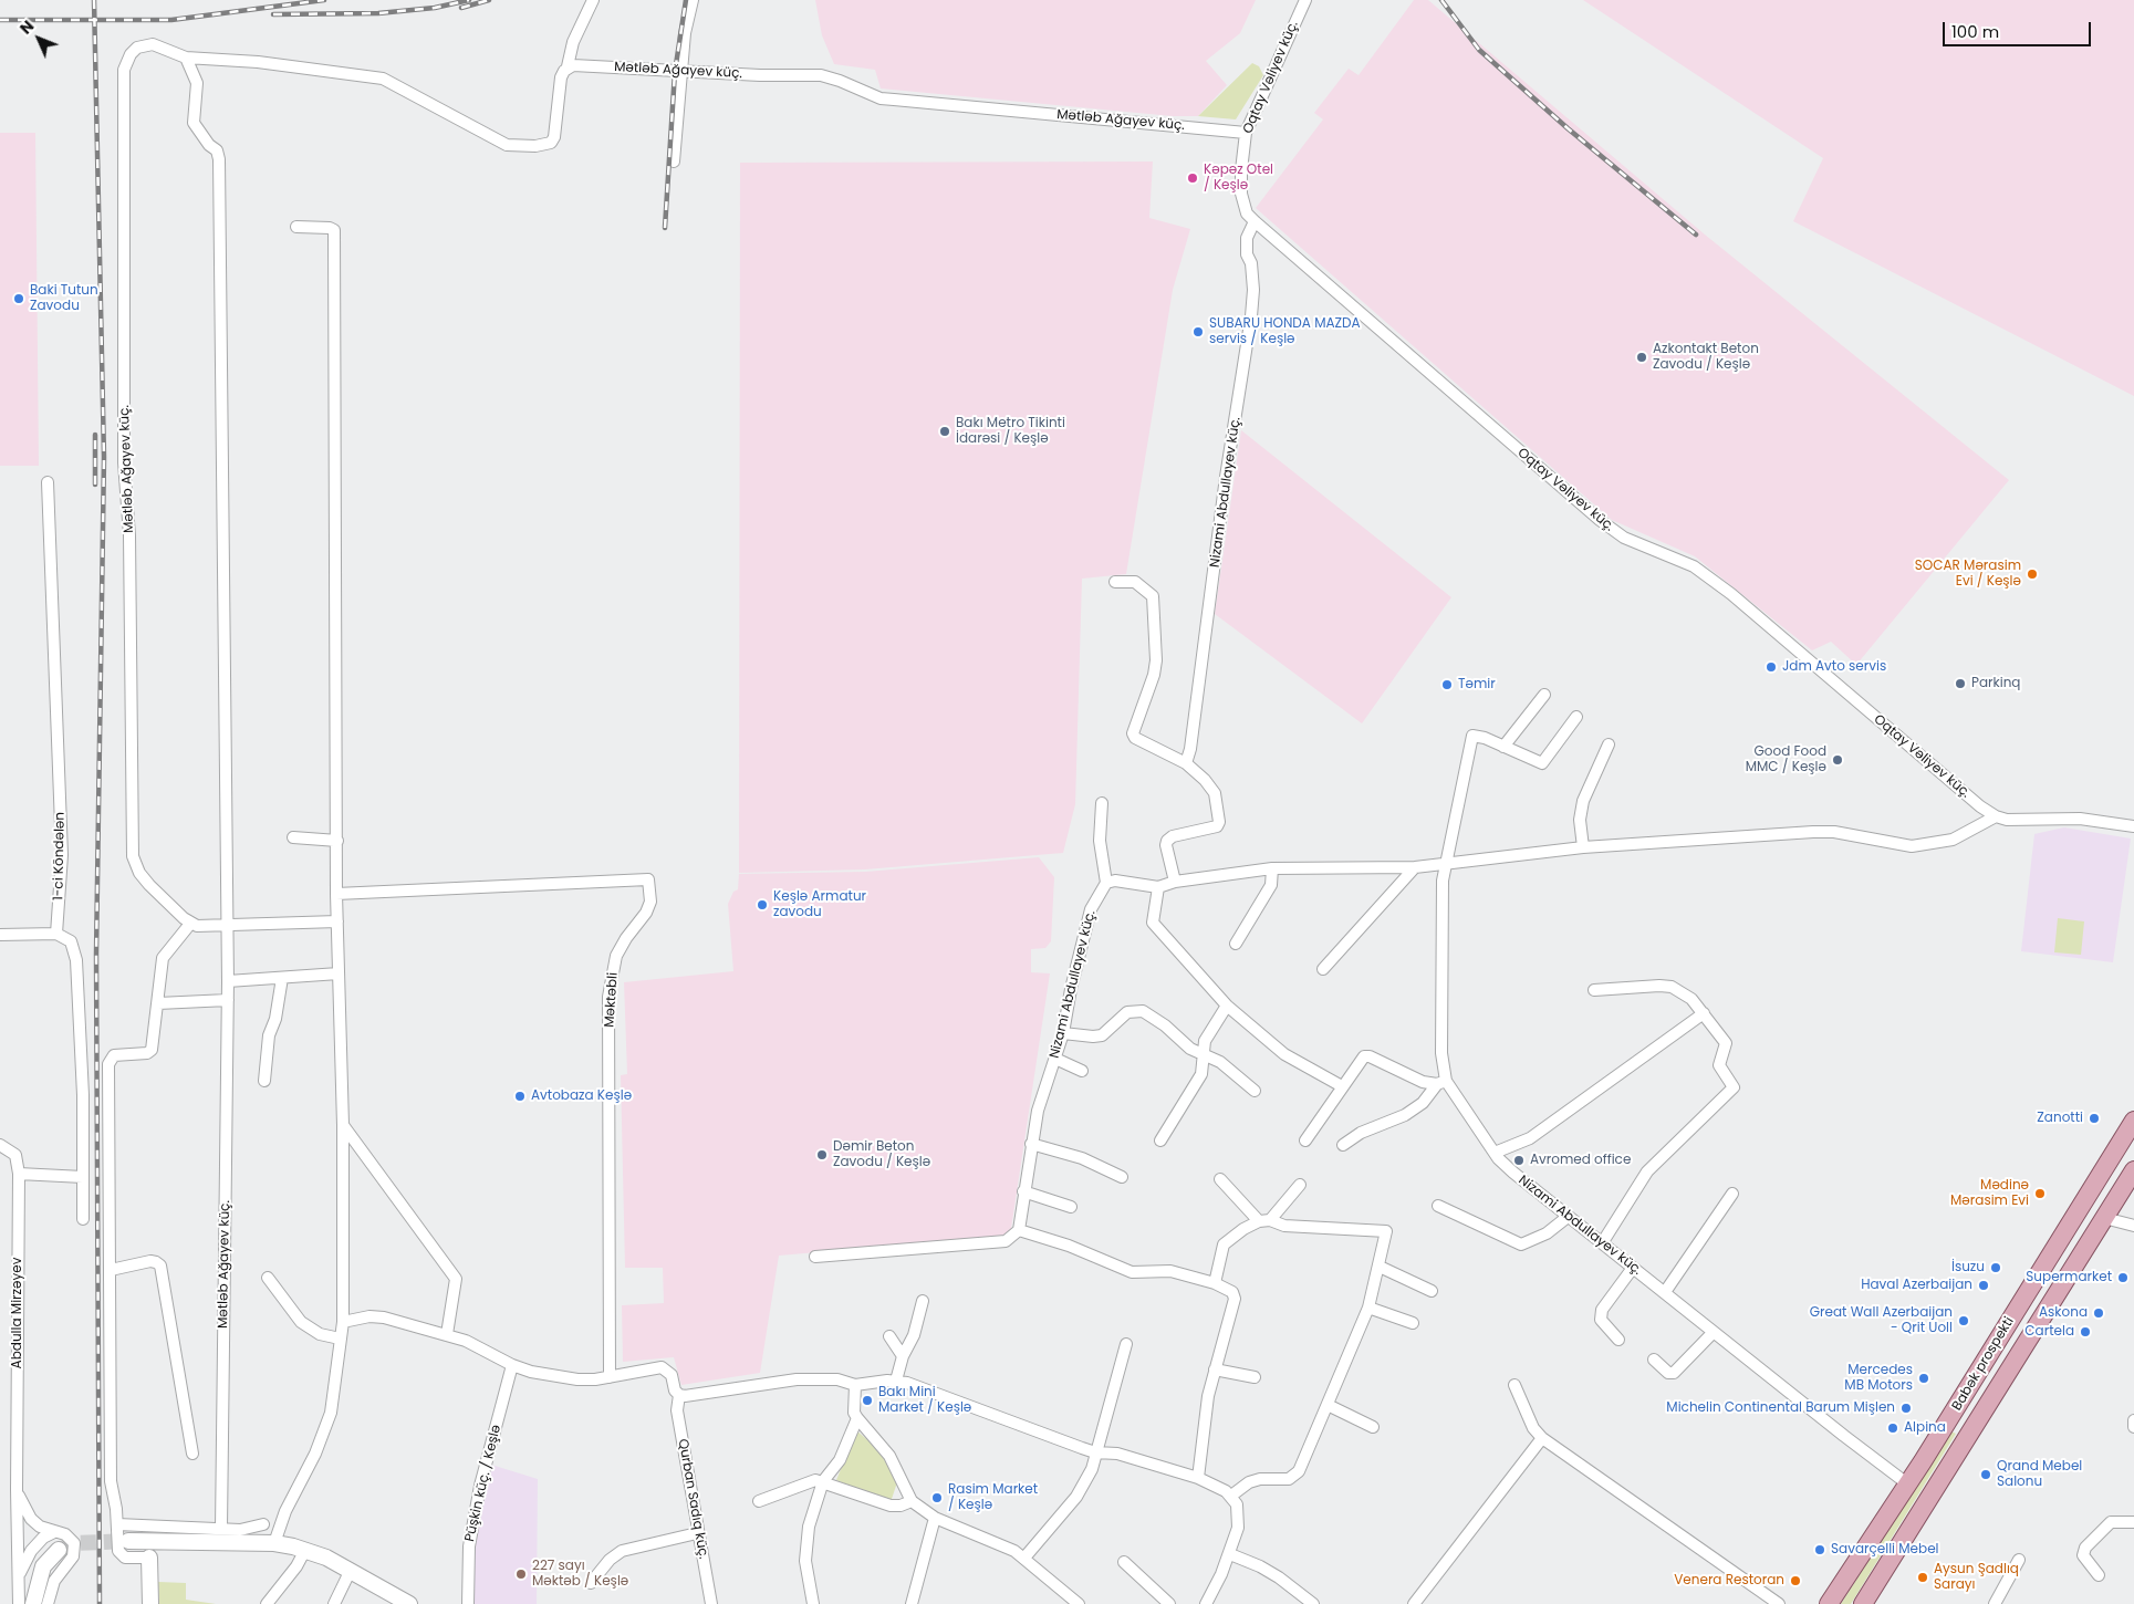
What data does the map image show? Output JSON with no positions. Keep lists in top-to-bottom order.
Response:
{
  "streets": {
    "main road": ["Babək prospekti"],
    "street": [
      "Mətləb Ağayev küç.",
      "Oqtay Vəliyev küç.",
      "Nizami Abdullayev küç.",
      "1-ci Köndələn",
      "Məktəbli",
      "Abdulla Mirzəyev",
      "Püşkin küç. / Keşlə",
      "Qurban Sadıq küç."
    ]
  },
  "crossings": [
    ["Mətləb Ağayev küç.", "Oqtay Vəliyev küç."],
    ["Oqtay Vəliyev küç.", "Nizami Abdullayev küç."],
    ["Nizami Abdullayev küç.", "Babək prospekti"]
  ],
  "places": [
    "Kəpəz Otel / Keşlə",
    "Baki Tutun Zavodu",
    "SUBARU HONDA MAZDA servis / Keşlə",
    "Azkontakt Beton Zavodu / Keşlə",
    "Bakı Metro Tikinti İdarəsi / Keşlə",
    "SOCAR Mərasim Evi / Keşlə",
    "Jdm Avto servis",
    "Parkinq",
    "Təmir",
    "Good Food MMC / Keşlə",
    "Keşlə Armatur zavodu",
    "Avtobaza Keşlə",
    "Zanotti",
    "Dəmir Beton Zavodu / Keşlə",
    "Avromed office",
    "Mədinə Mərasim Evi",
    "İsuzu",
    "Supermarket",
    "Haval Azerbaijan",
    "Askona",
    "Great Wall Azerbaijan - Qrit Uoll",
    "Cartela",
    "Mercedes MB Motors",
    "Bakı Mini Market / Keşlə",
    "Michelin Continental Barum Mişlen",
    "Alpina",
    "Qrand Mebel Salonu",
    "Rasim Market / Keşlə",
    "Savarçelli Mebel",
    "227 sayı Məktəb / Keşlə",
    "Aysun Şadlıq Sarayı",
    "Venera Restoran"
  ],
  "scale_bar": "100 m",
  "north": "top left"
}
